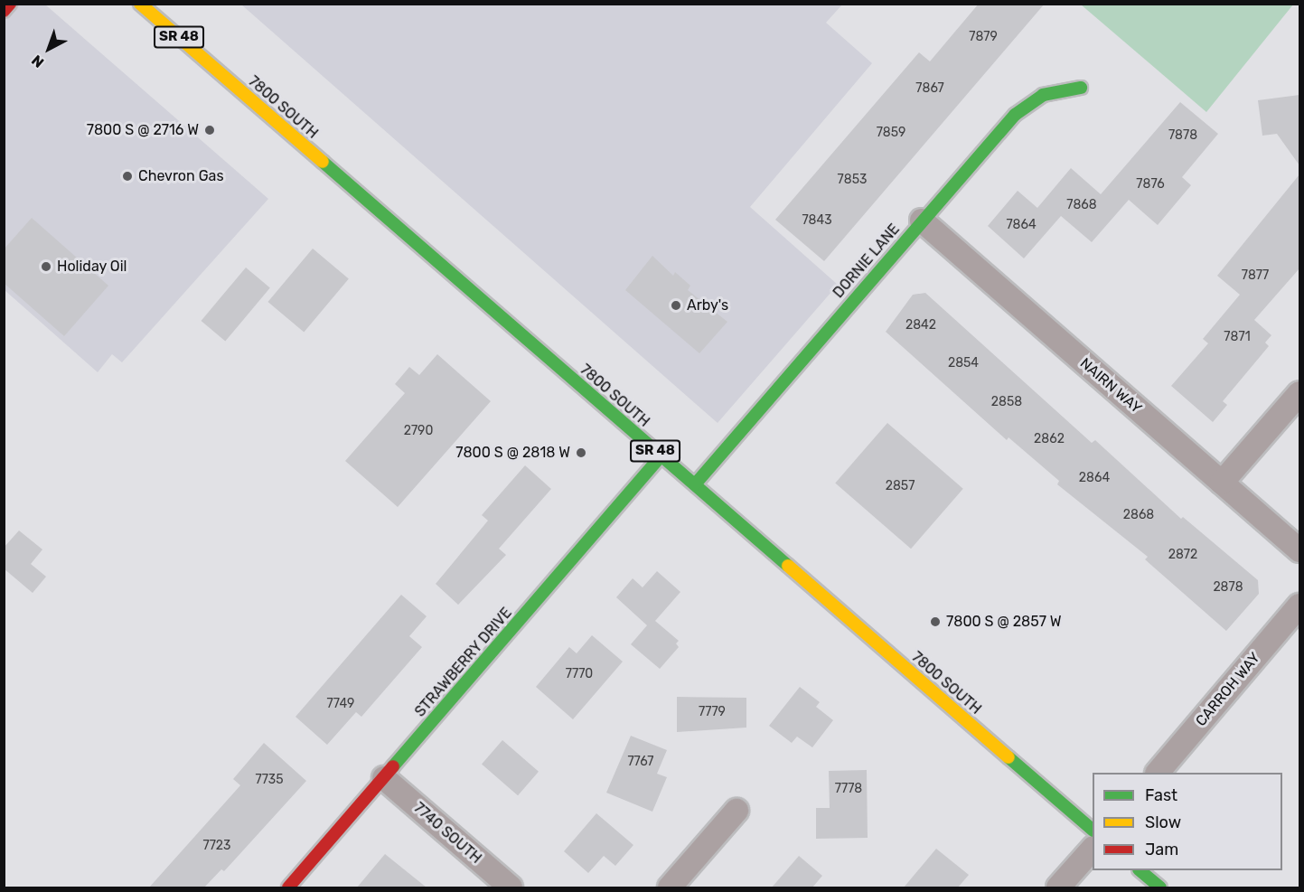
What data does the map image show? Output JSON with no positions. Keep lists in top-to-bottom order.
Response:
{
  "streets": {
    "main road": [
      "SR 48",
      "7800 SOUTH",
      "DORNIE LANE",
      "STRAWBERRY DRIVE"
    ],
    "street": ["NAIRN WAY", "CARROH WAY", "7740 SOUTH"]
  },
  "crossings": [
    ["7800 SOUTH", "DORNIE LANE"],
    ["7800 SOUTH", "STRAWBERRY DRIVE"],
    ["DORNIE LANE", "NAIRN WAY"],
    ["STRAWBERRY DRIVE", "7740 SOUTH"]
  ],
  "places": [
    "7800 S @ 2716 W",
    "Chevron Gas",
    "Holiday Oil",
    "Arby's",
    "7800 S @ 2818 W",
    "7800 S @ 2857 W"
  ],
  "house_numbers": [
    "7879",
    "7867",
    "7859",
    "7878",
    "7853",
    "7876",
    "7868",
    "7843",
    "7864",
    "7877",
    "2842",
    "7871",
    "2854",
    "2858",
    "2790",
    "2862",
    "2864",
    "2857",
    "2868",
    "2872",
    "2878",
    "7770",
    "7749",
    "7779",
    "7767",
    "7735",
    "7778",
    "7723"
  ],
  "legend": ["Fast", "Slow", "Jam"],
  "north": "bottom left"
}
